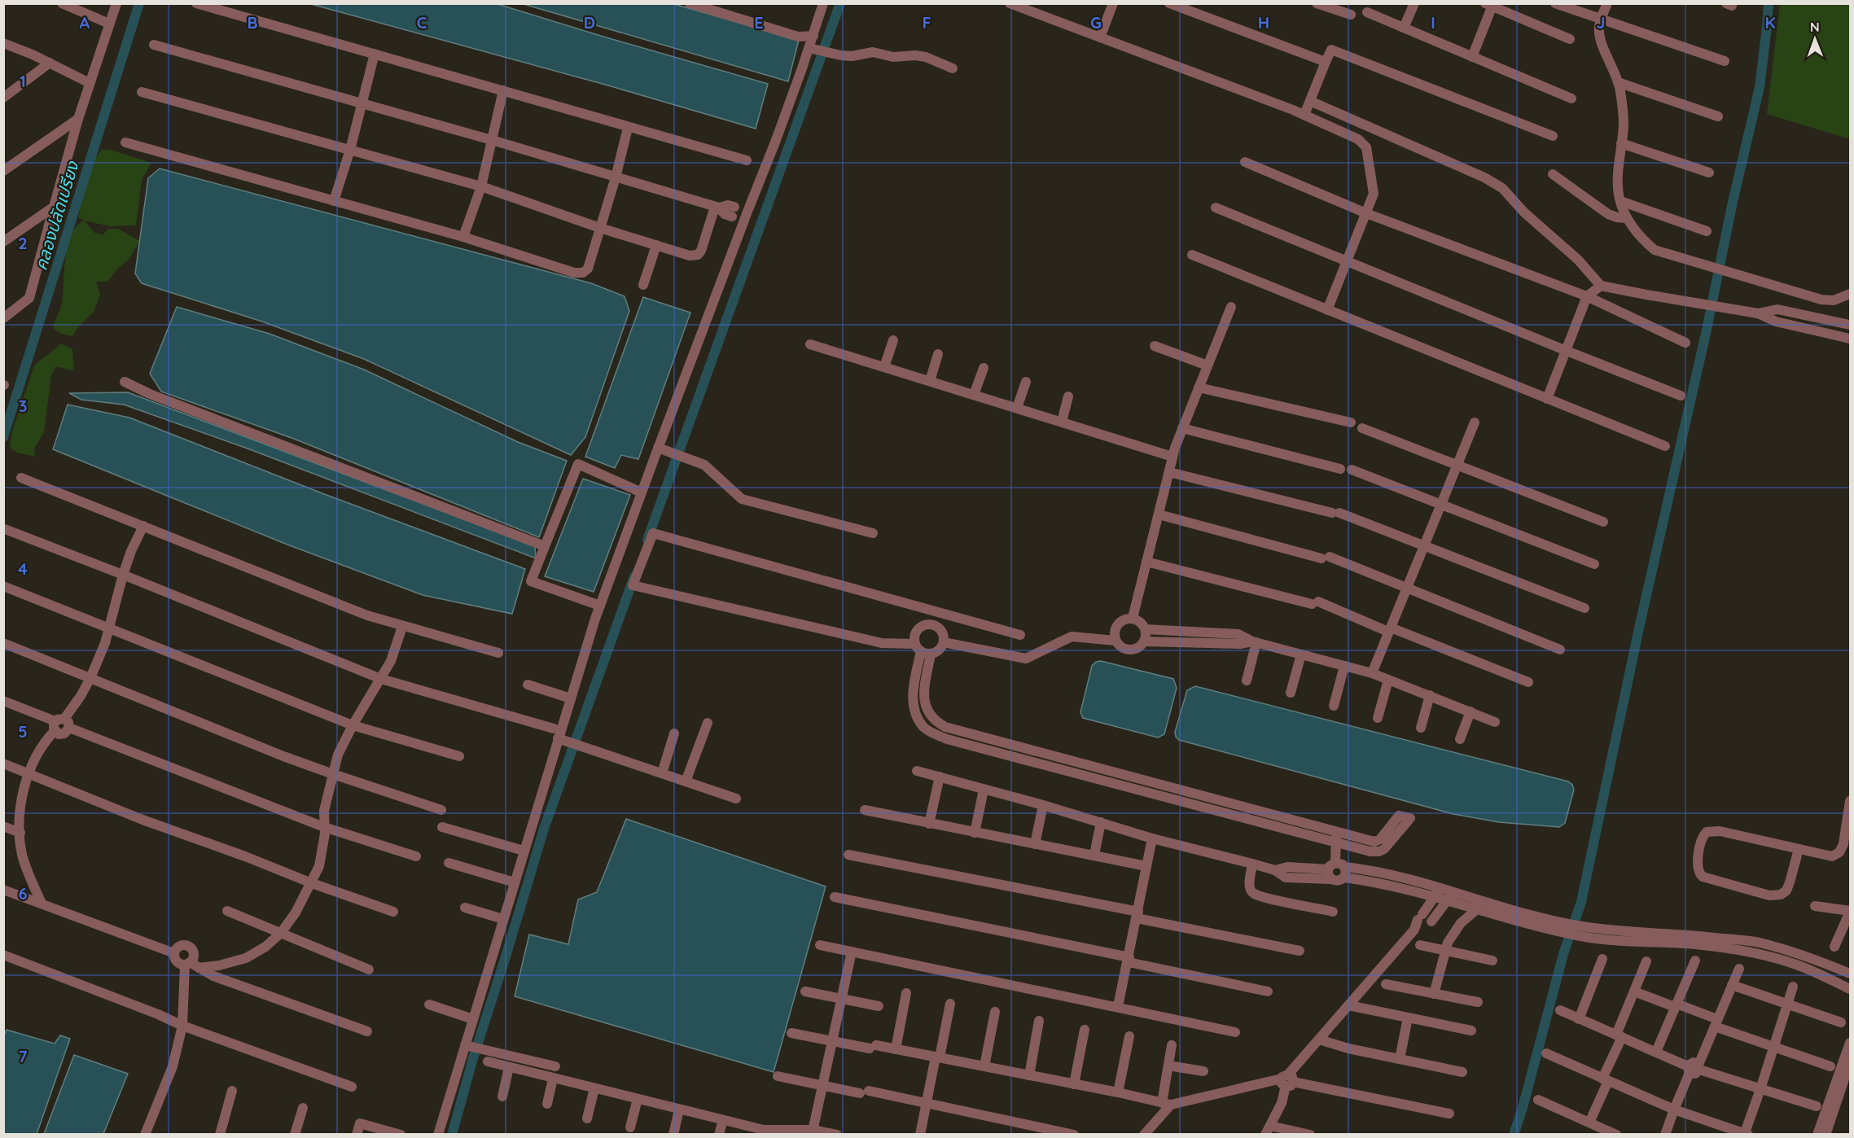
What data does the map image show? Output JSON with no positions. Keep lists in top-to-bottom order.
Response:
{
  "water": ["คลองปลัดเปรียง"],
  "north": "top",
  "grid": {
    "columns": [
      "A",
      "B",
      "C",
      "D",
      "E",
      "F",
      "G",
      "H",
      "I",
      "J",
      "K"
    ],
    "rows": [
      "1",
      "2",
      "3",
      "4",
      "5",
      "6",
      "7"
    ]
  }
}
